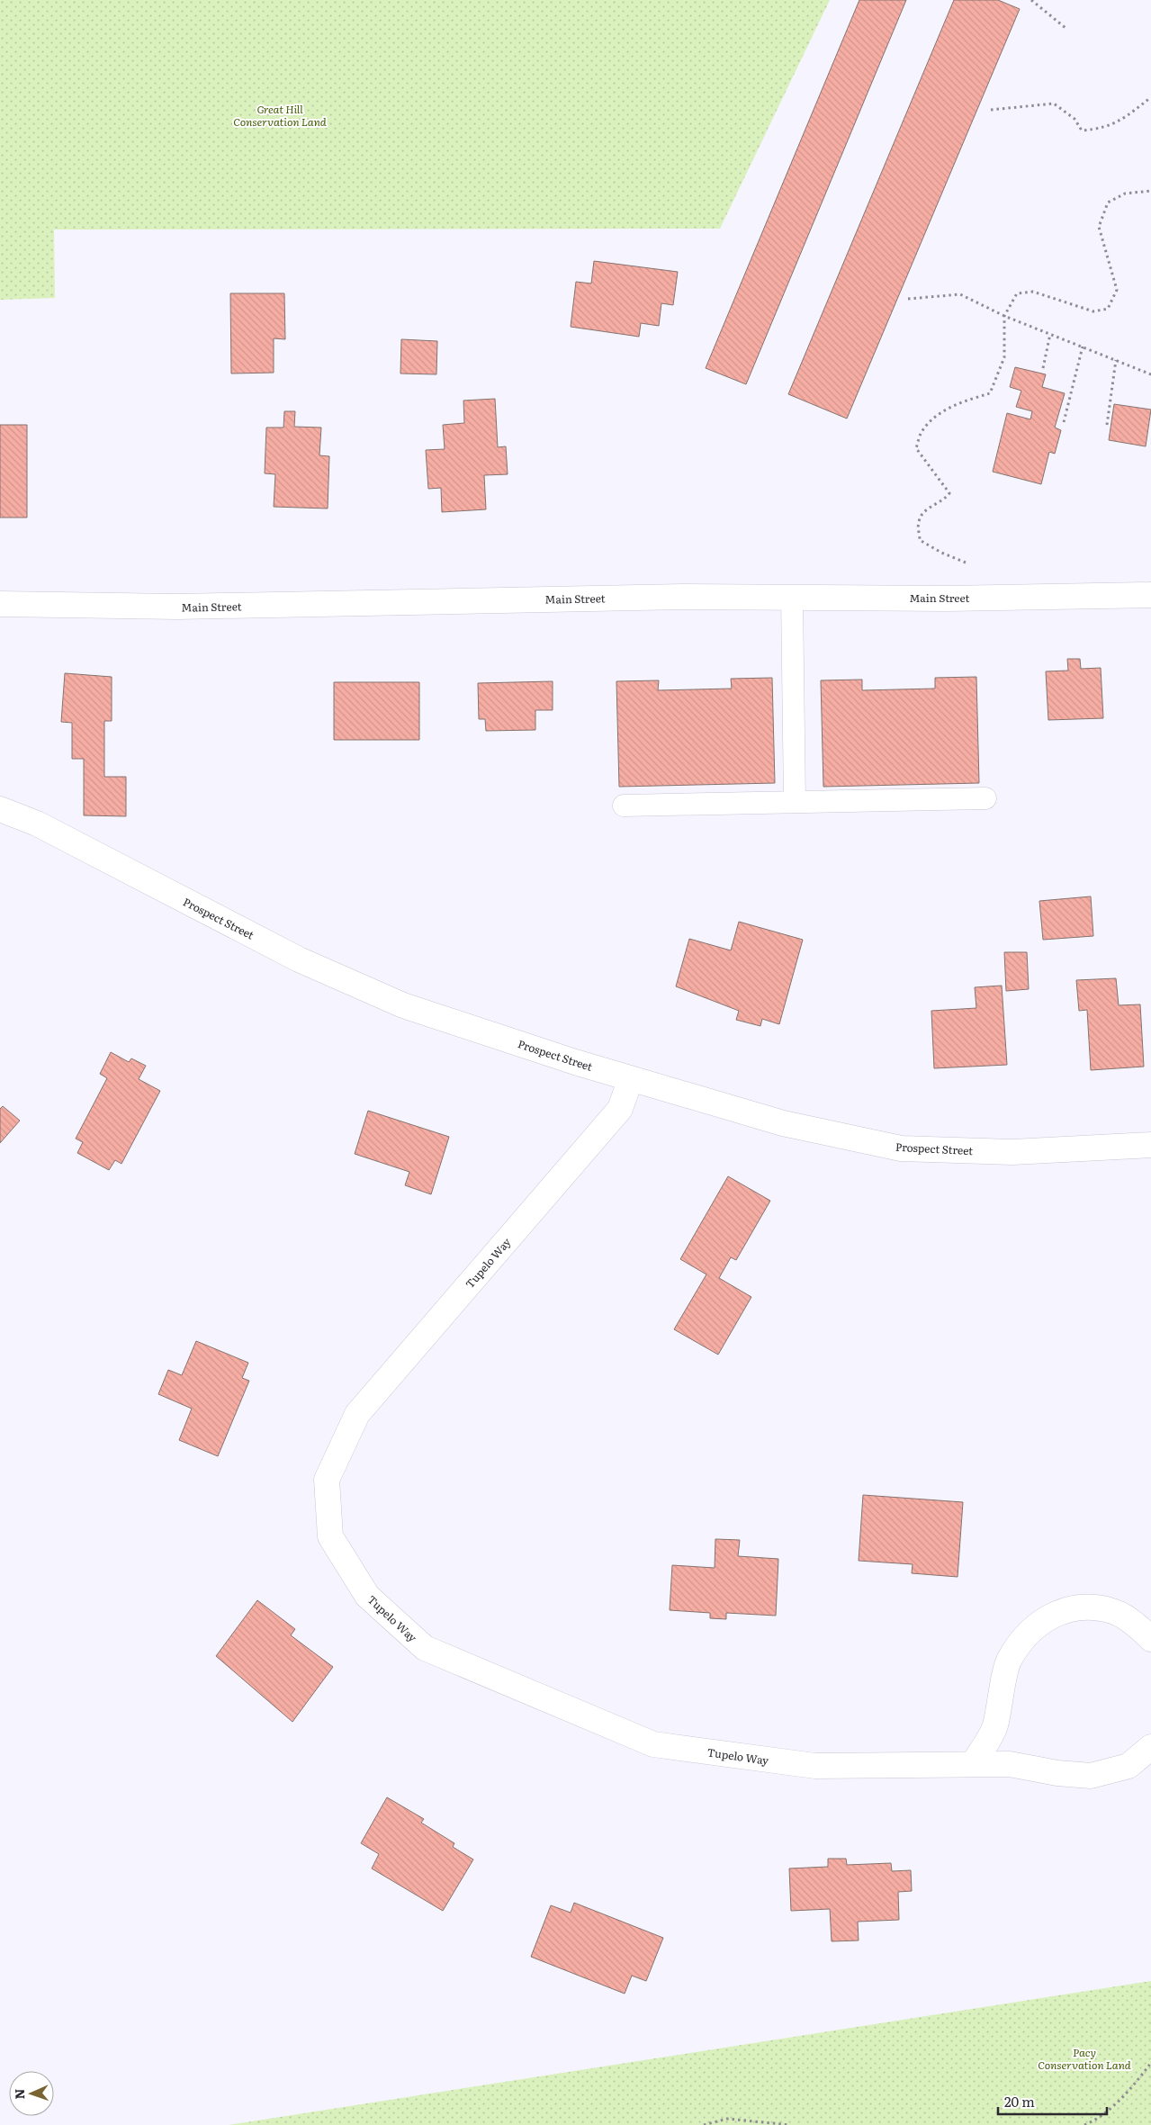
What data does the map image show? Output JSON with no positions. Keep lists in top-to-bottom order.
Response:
{
  "streets": {
    "street": ["Main Street", "Prospect Street", "Tupelo Way"]
  },
  "crossings": [
    ["Prospect Street", "Tupelo Way"]
  ],
  "parks": ["Great Hill Conservation Land", "Pacy Conservation Land"],
  "scale_bar": "20 m",
  "north": "left"
}
